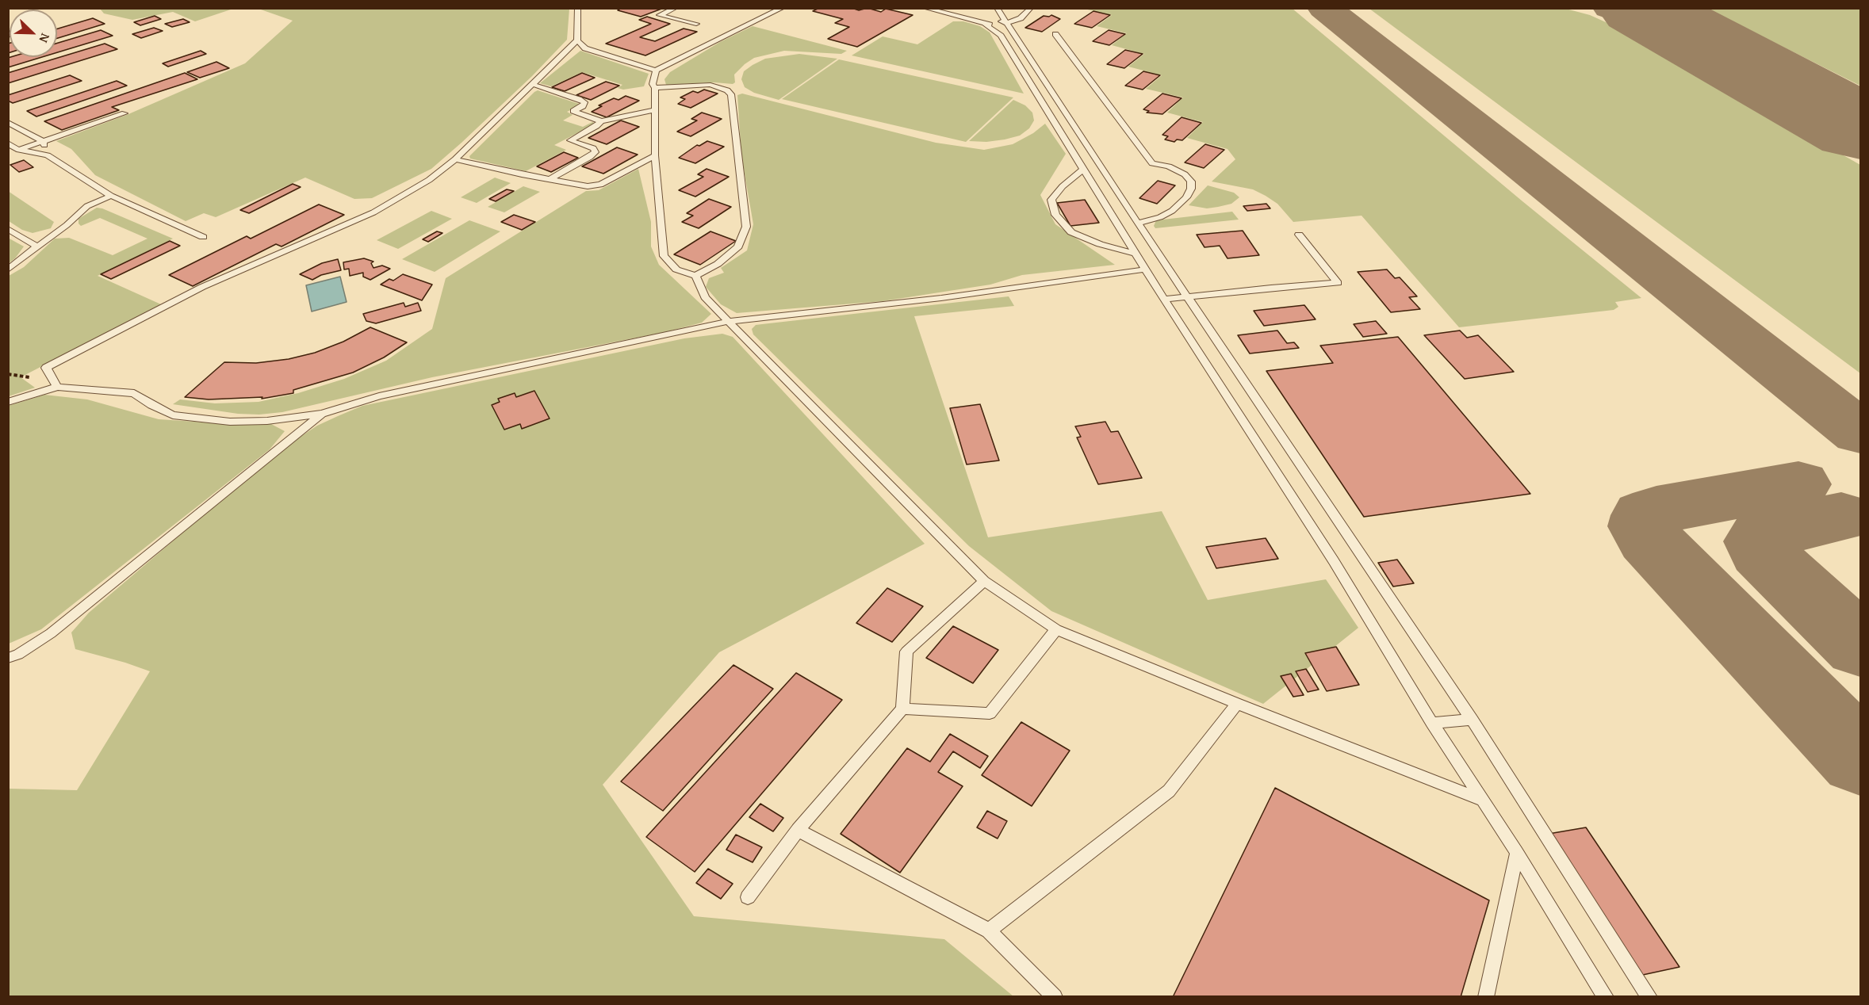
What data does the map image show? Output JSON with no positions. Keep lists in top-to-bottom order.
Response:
{
  "north": "bottom right"
}
